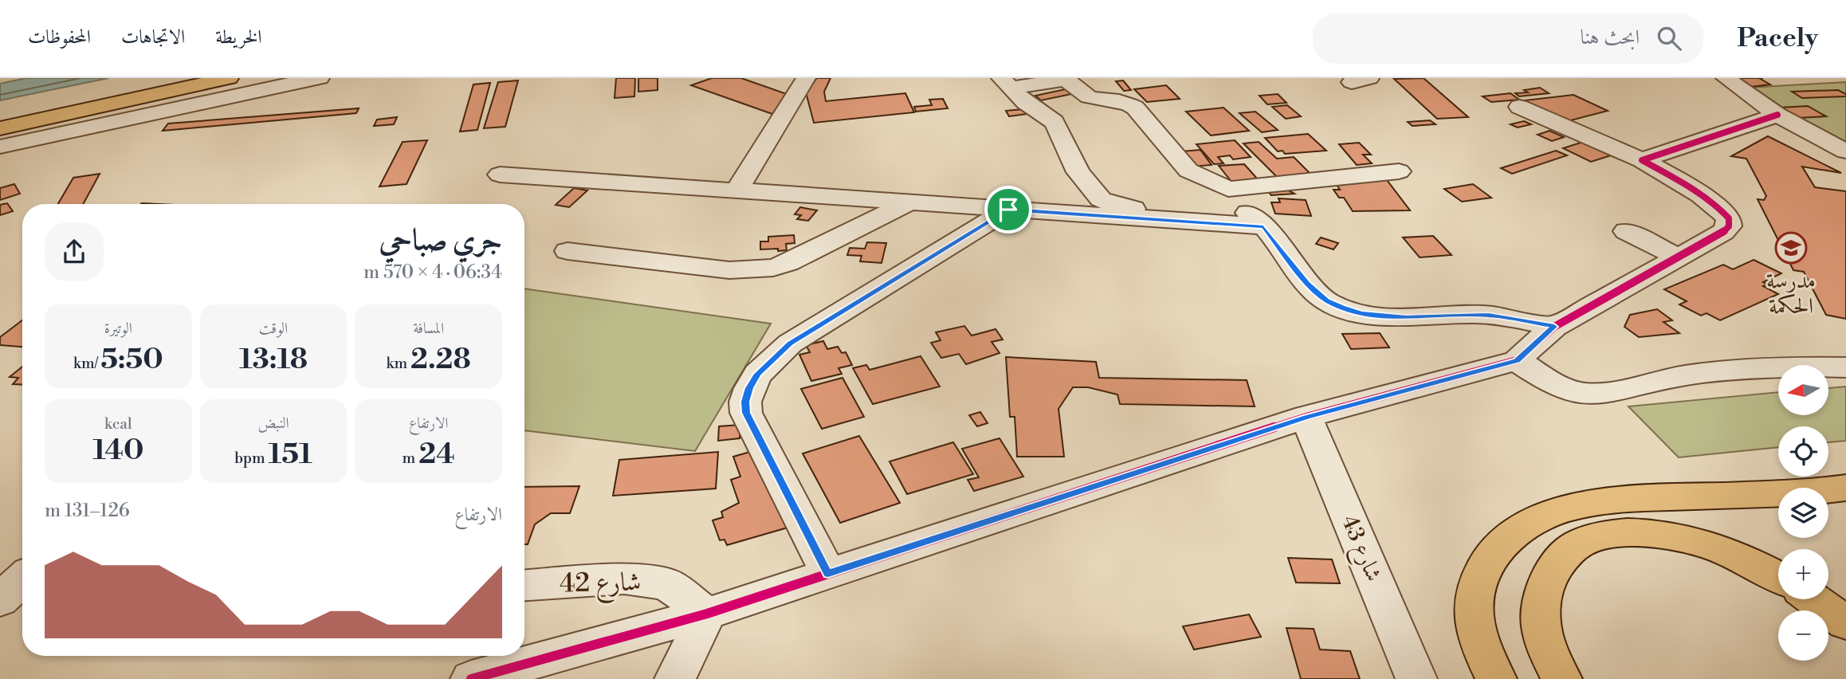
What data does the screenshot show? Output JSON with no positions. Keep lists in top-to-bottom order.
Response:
{
  "streets": {
    "street": ["شارع 43", "شارع 42"]
  },
  "places": {
    "school or university": ["مدرسة الحكمة"]
  },
  "north": "left",
  "page": {
    "header": "Pacely",
    "search": "ابحث هنا",
    "nav": ["الخريطة", "الاتجاهات", "المحفوظات"],
    "heading": ["جري صباحي", "06:34 · 4 × 570 m"],
    "stats": [
      ["المسافة", "2.28 km"],
      ["الوقت", "13:18"],
      ["الوتيرة", "5:50 /km"],
      ["الارتفاع", "24 m"],
      ["النبض", "151 bpm"],
      ["kcal", "140"]
    ],
    "map_buttons": ["+", "−"],
    "chart": ["الارتفاع", "126–131 m"]
  }
}
